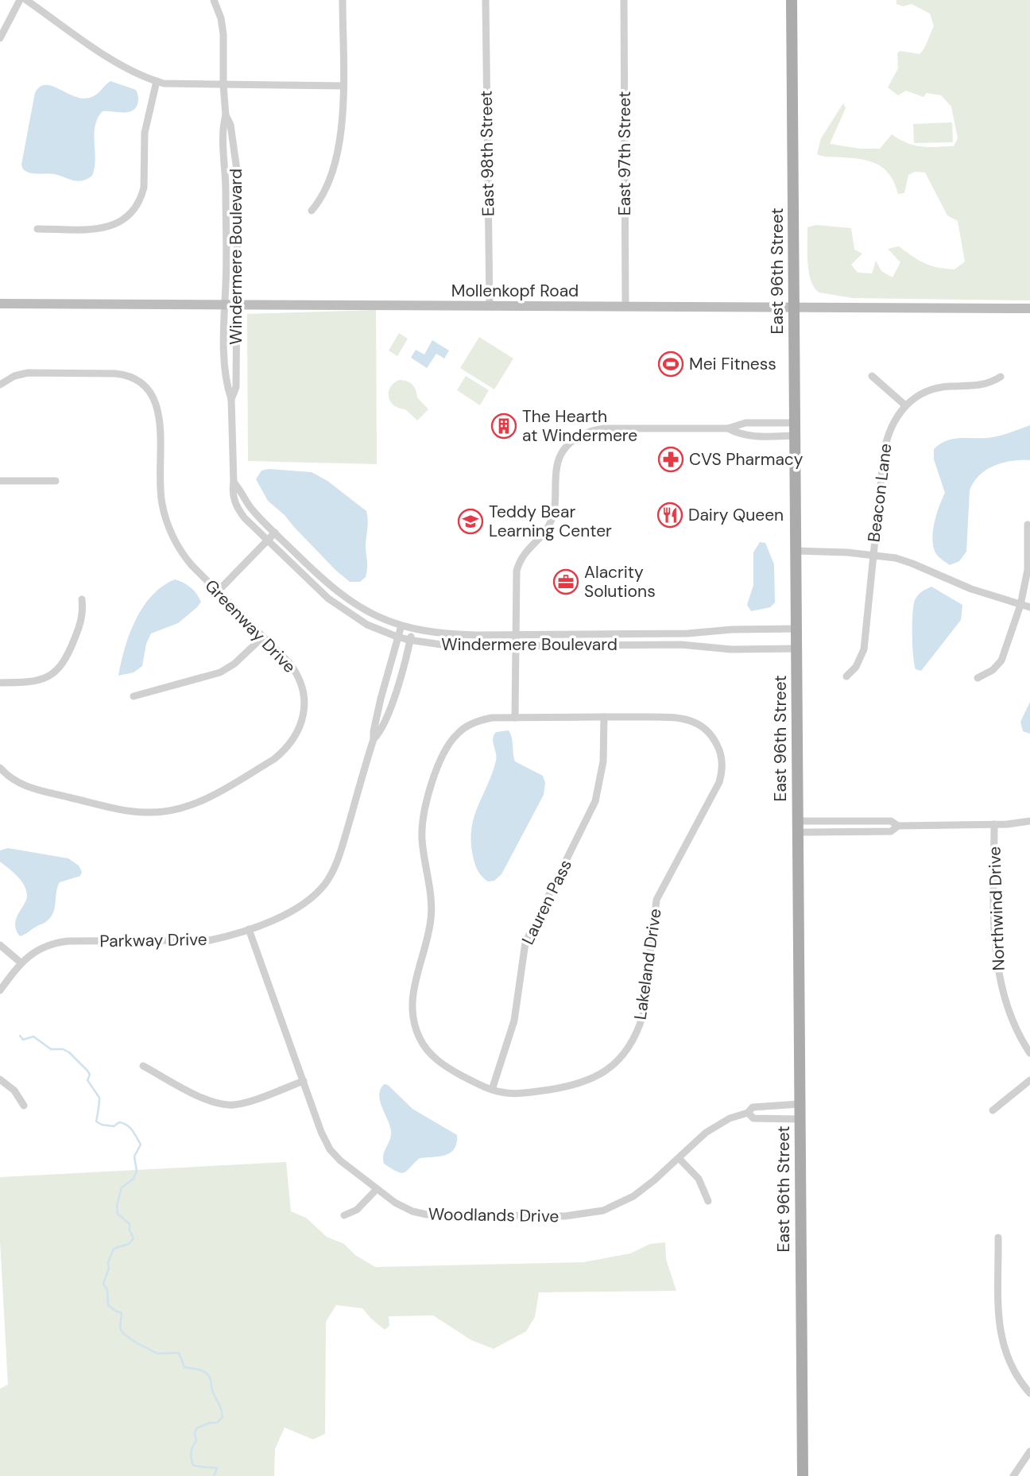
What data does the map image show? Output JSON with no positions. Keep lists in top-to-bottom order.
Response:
{
  "streets": {
    "main road": ["East 96th Street"],
    "street": [
      "East 98th Street",
      "East 97th Street",
      "Windermere Boulevard",
      "Mollenkopf Road",
      "Beacon Lane",
      "Greenway Drive",
      "Lauren Pass",
      "Northwind Drive",
      "Parkway Drive",
      "Lakeland Drive",
      "Woodlands Drive"
    ]
  },
  "crossings": [
    ["East 98th Street", "Mollenkopf Road"],
    ["East 97th Street", "Mollenkopf Road"],
    ["Windermere Boulevard", "East 96th Street"],
    ["Windermere Boulevard", "Mollenkopf Road"],
    ["Windermere Boulevard", "Parkway Drive"],
    ["East 96th Street", "Mollenkopf Road"],
    ["East 96th Street", "Woodlands Drive"],
    ["Lauren Pass", "Lakeland Drive"],
    ["Parkway Drive", "Woodlands Drive"]
  ],
  "places": {
    "sports": ["Mei Fitness"],
    "building": ["The Hearth at Windermere"],
    "pharmacy": ["CVS Pharmacy"],
    "restaurant": ["Dairy Queen"],
    "school or university": ["Teddy Bear Learning Center"],
    "office": ["Alacrity Solutions"]
  }
}
